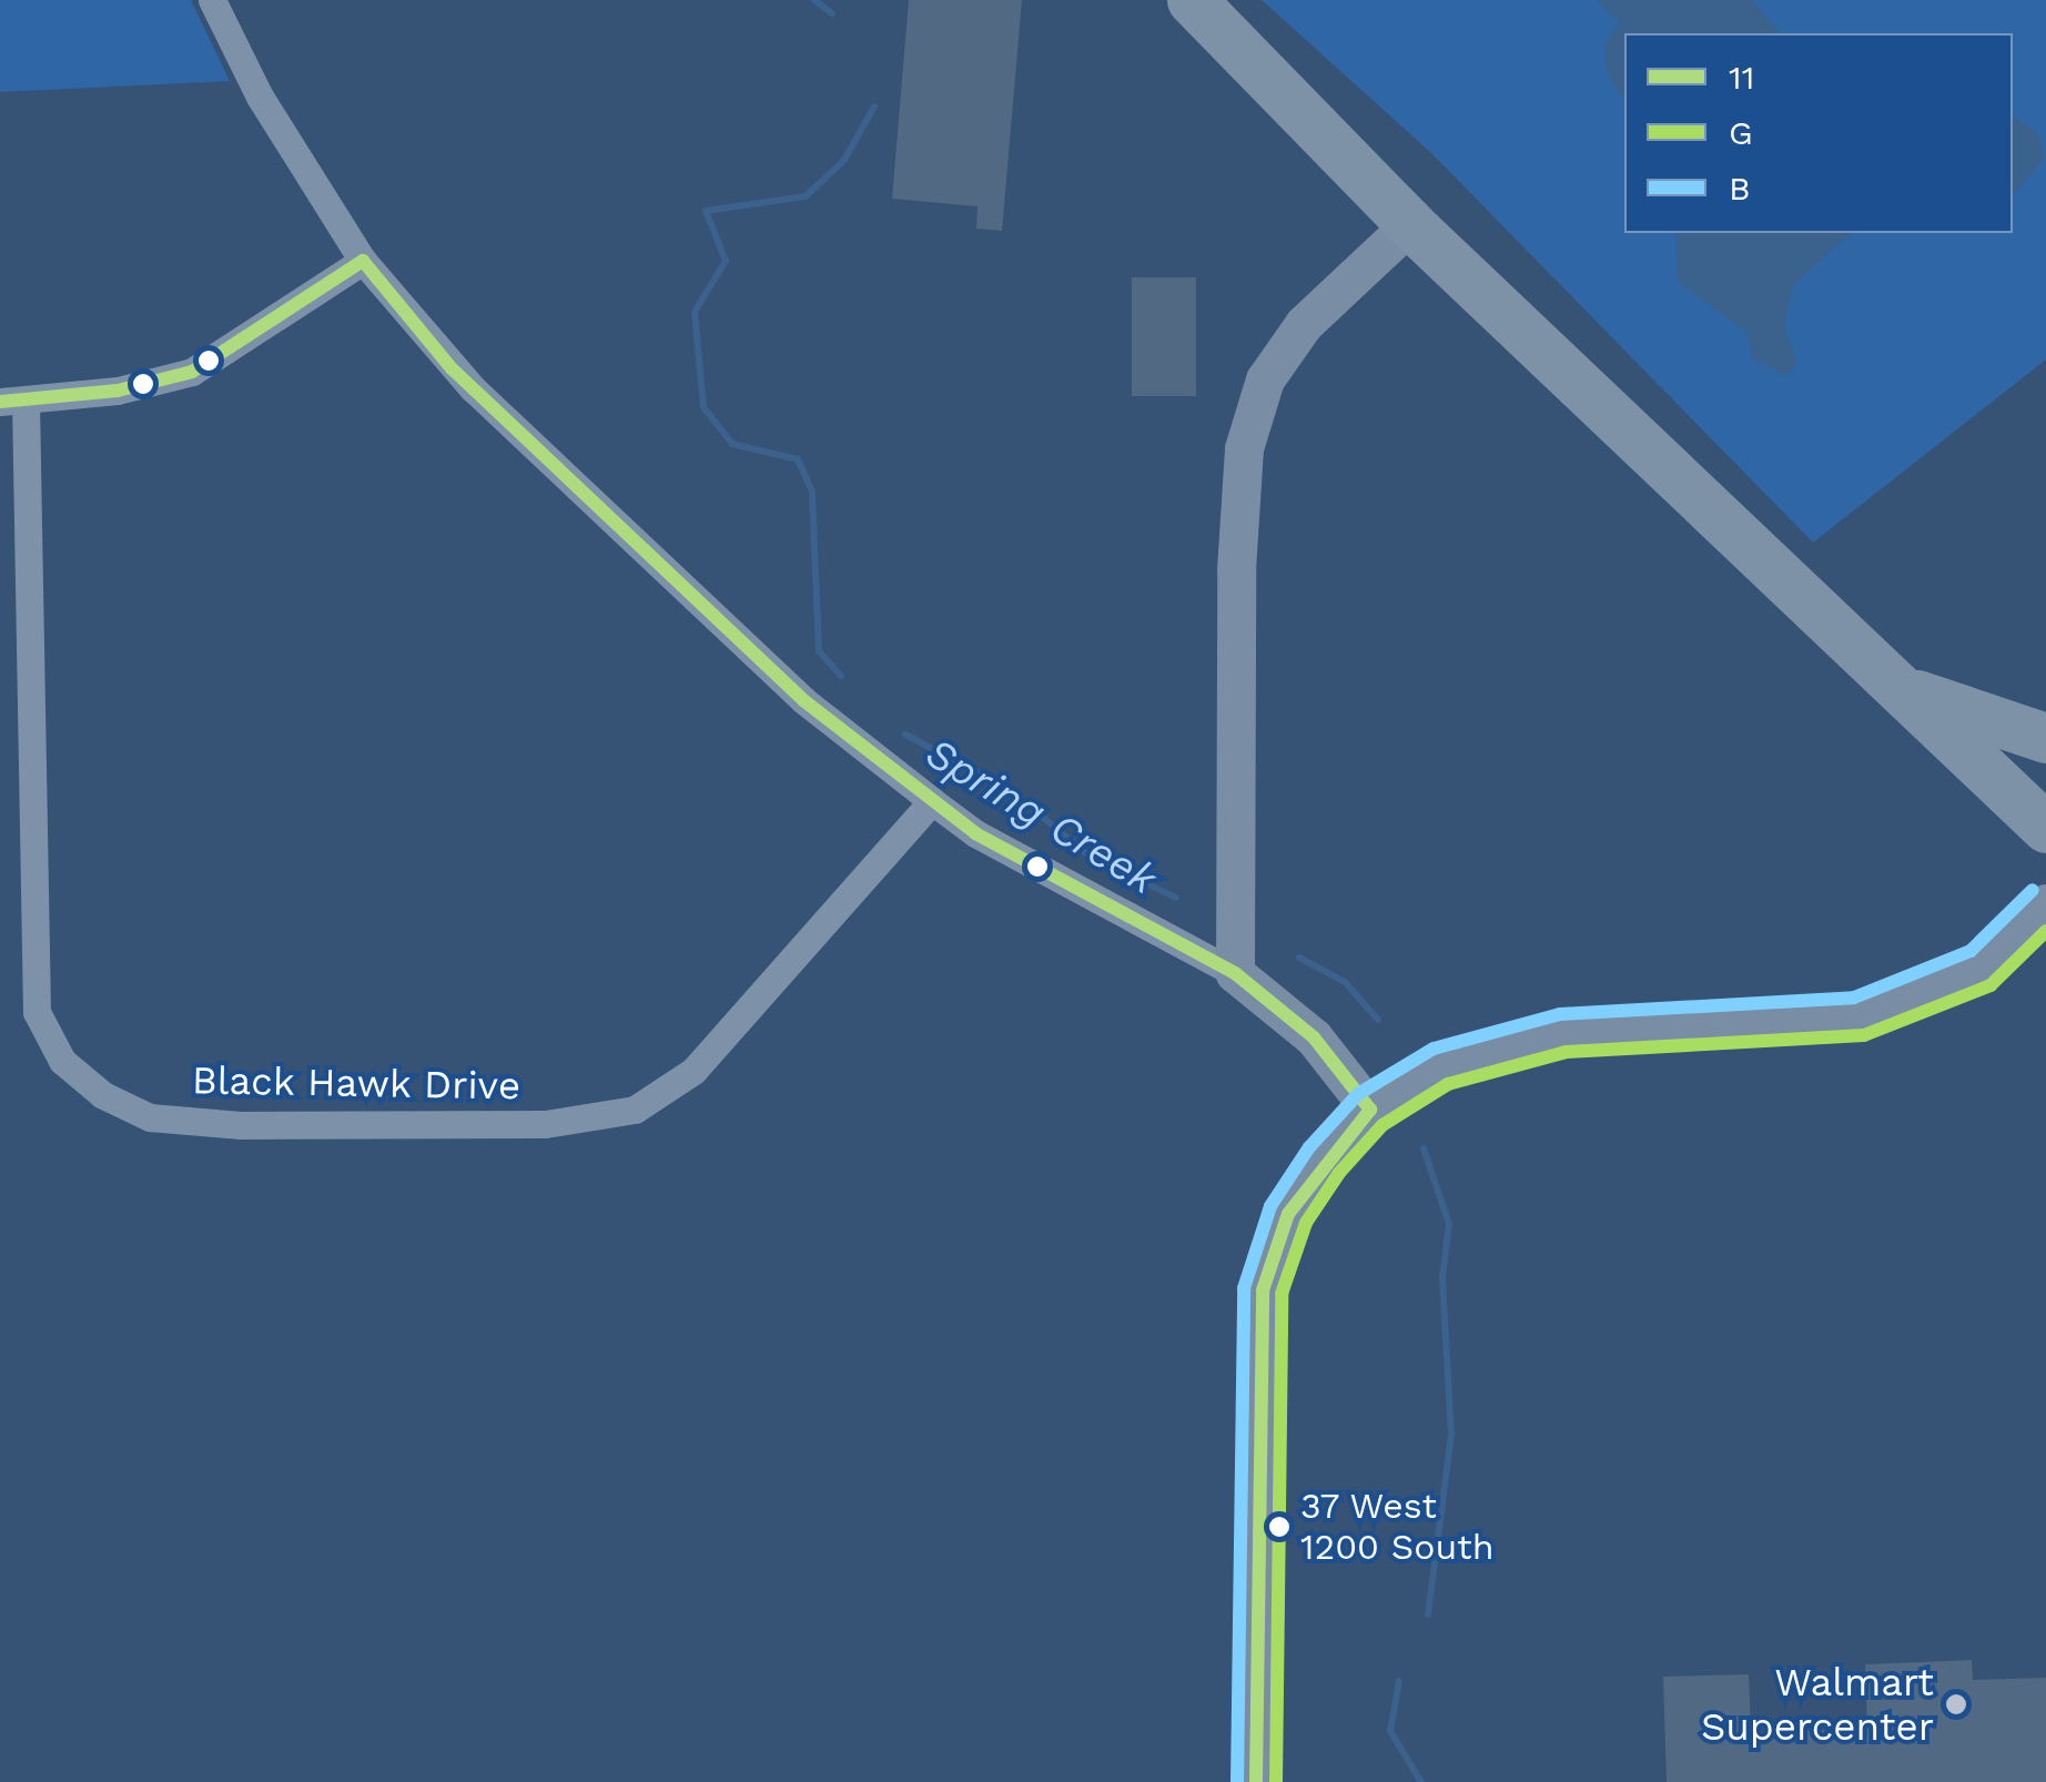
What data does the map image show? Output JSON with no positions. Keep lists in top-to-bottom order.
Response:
{
  "streets": {
    "street": ["Black Hawk Drive"]
  },
  "water": ["Spring Creek"],
  "places": ["37 West 1200 South", "Walmart Supercenter"],
  "lines": ["transit line 11", "transit line B", "transit line G"],
  "legend": ["11", "G", "B"]
}
